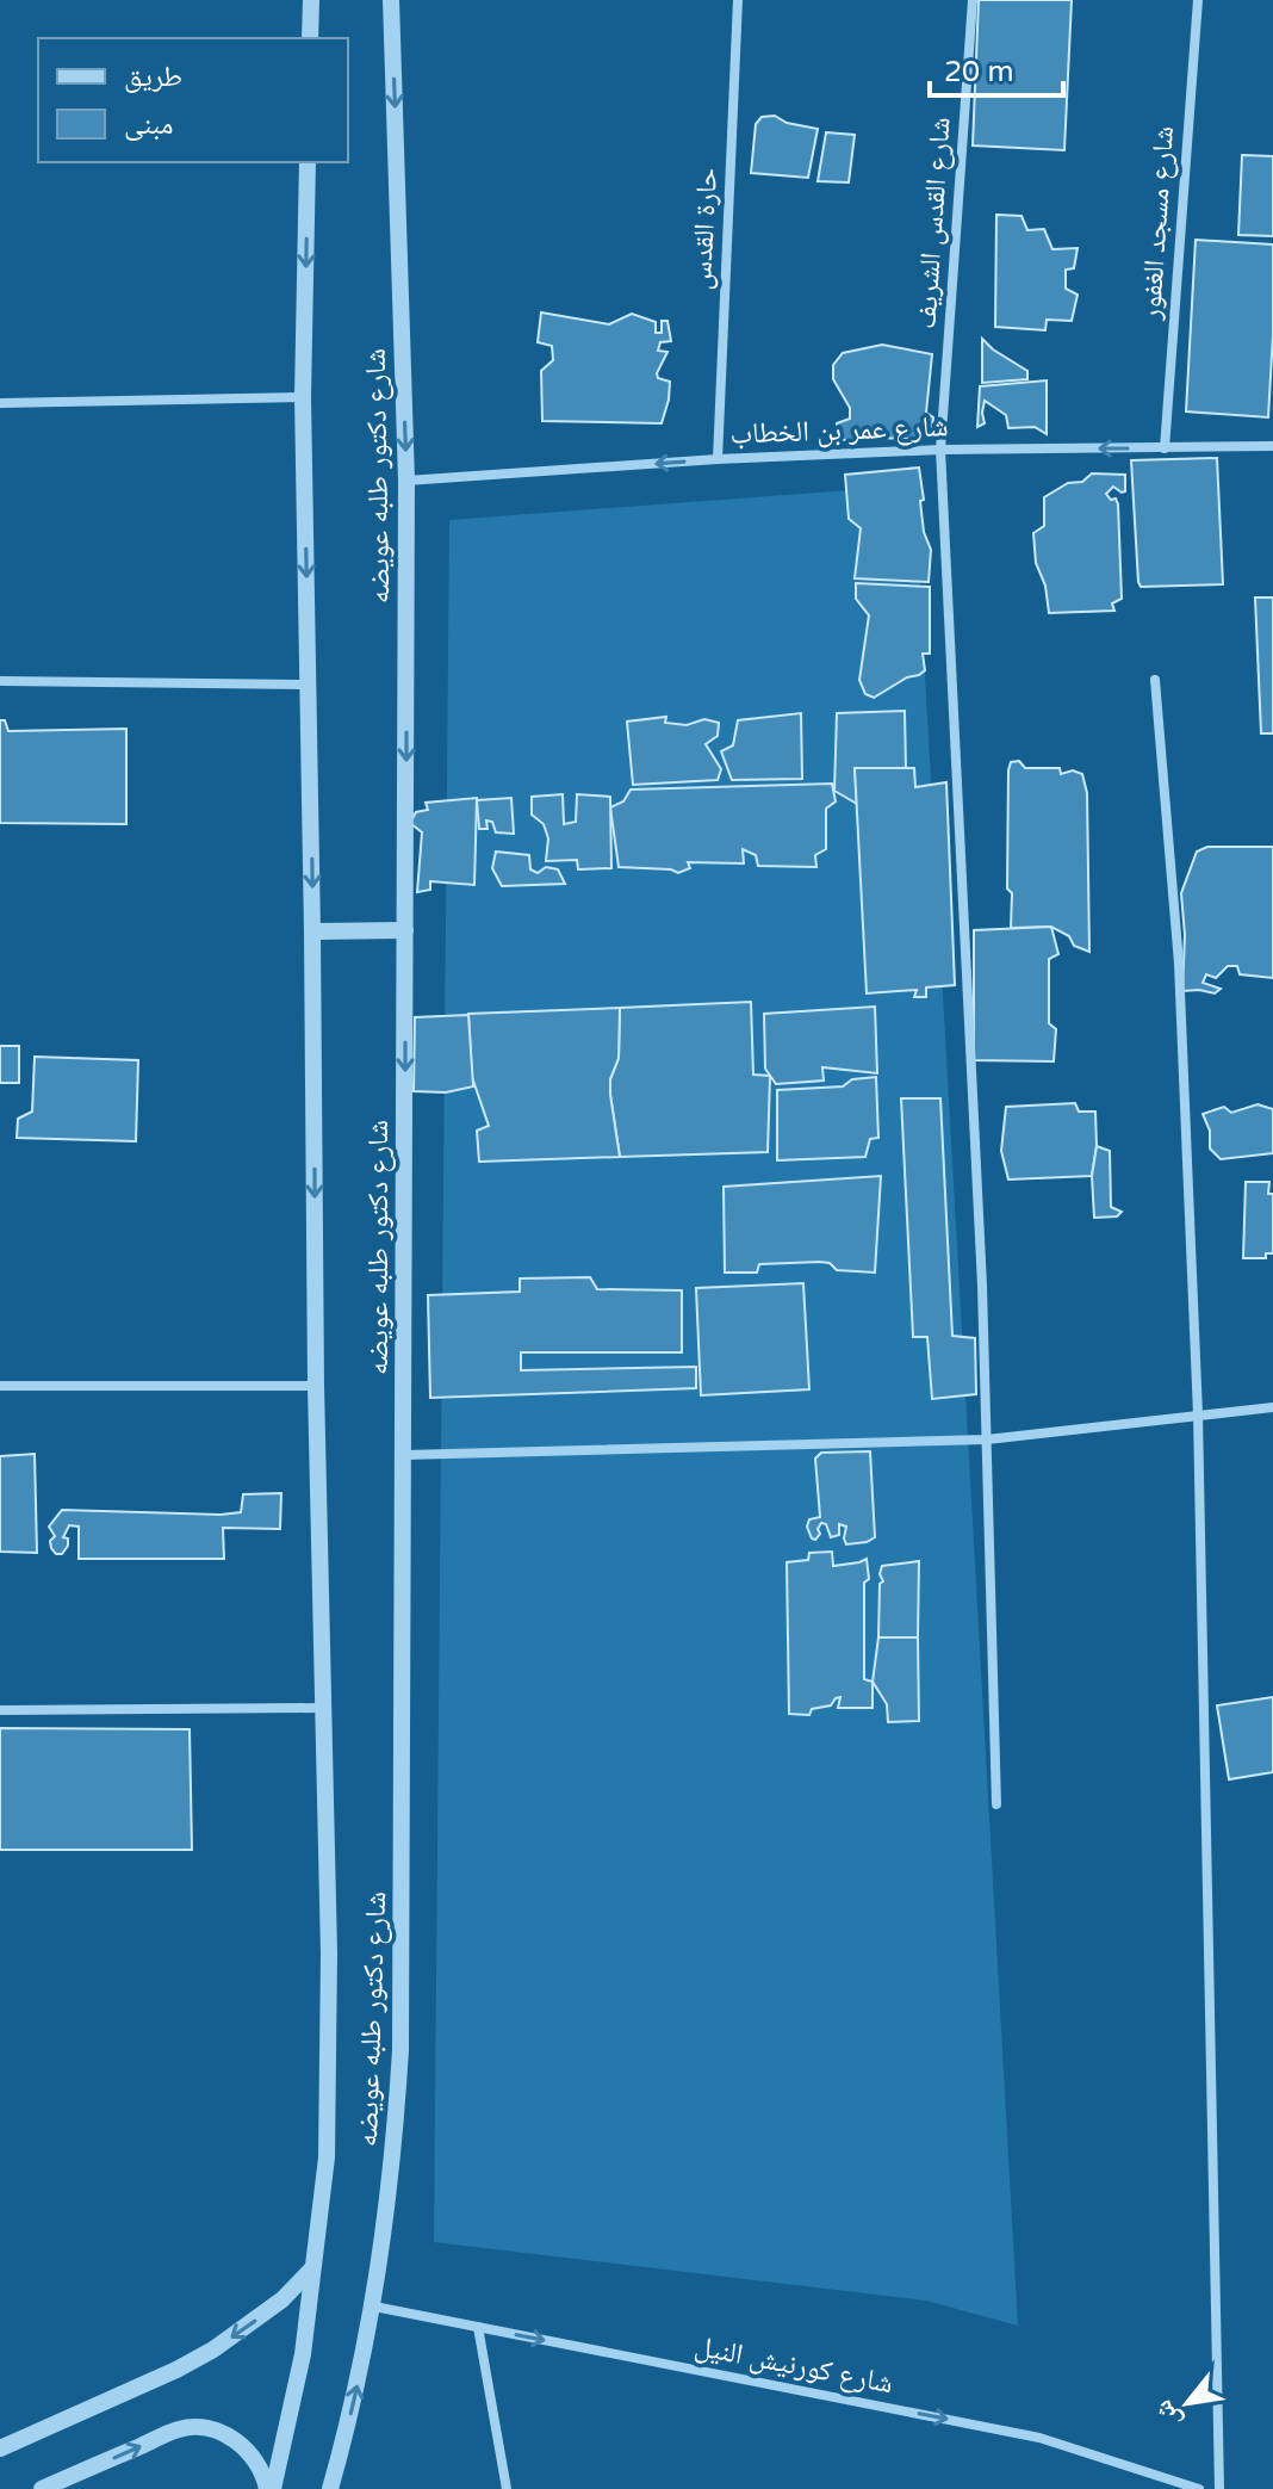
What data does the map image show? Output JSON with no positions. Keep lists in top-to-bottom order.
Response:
{
  "streets": {
    "street": [
      "شارع القدس الشريف",
      "شارع مسجد الغفور",
      "حارة القدس",
      "شارع عمر بن الخطاب",
      "شارع دكتور طلبه عويضه",
      "شارع كورنيش النيل"
    ]
  },
  "crossings": [
    ["شارع القدس الشريف", "شارع عمر بن الخطاب"],
    ["شارع مسجد الغفور", "شارع عمر بن الخطاب"],
    ["حارة القدس", "شارع عمر بن الخطاب"],
    ["شارع عمر بن الخطاب", "شارع دكتور طلبه عويضه"],
    ["شارع دكتور طلبه عويضه", "شارع كورنيش النيل"]
  ],
  "one_way": ["شارع عمر بن الخطاب", "شارع دكتور طلبه عويضه", "شارع كورنيش النيل"],
  "legend": ["طريق", "مبنى"],
  "scale_bar": "20 m",
  "north": "bottom left"
}
